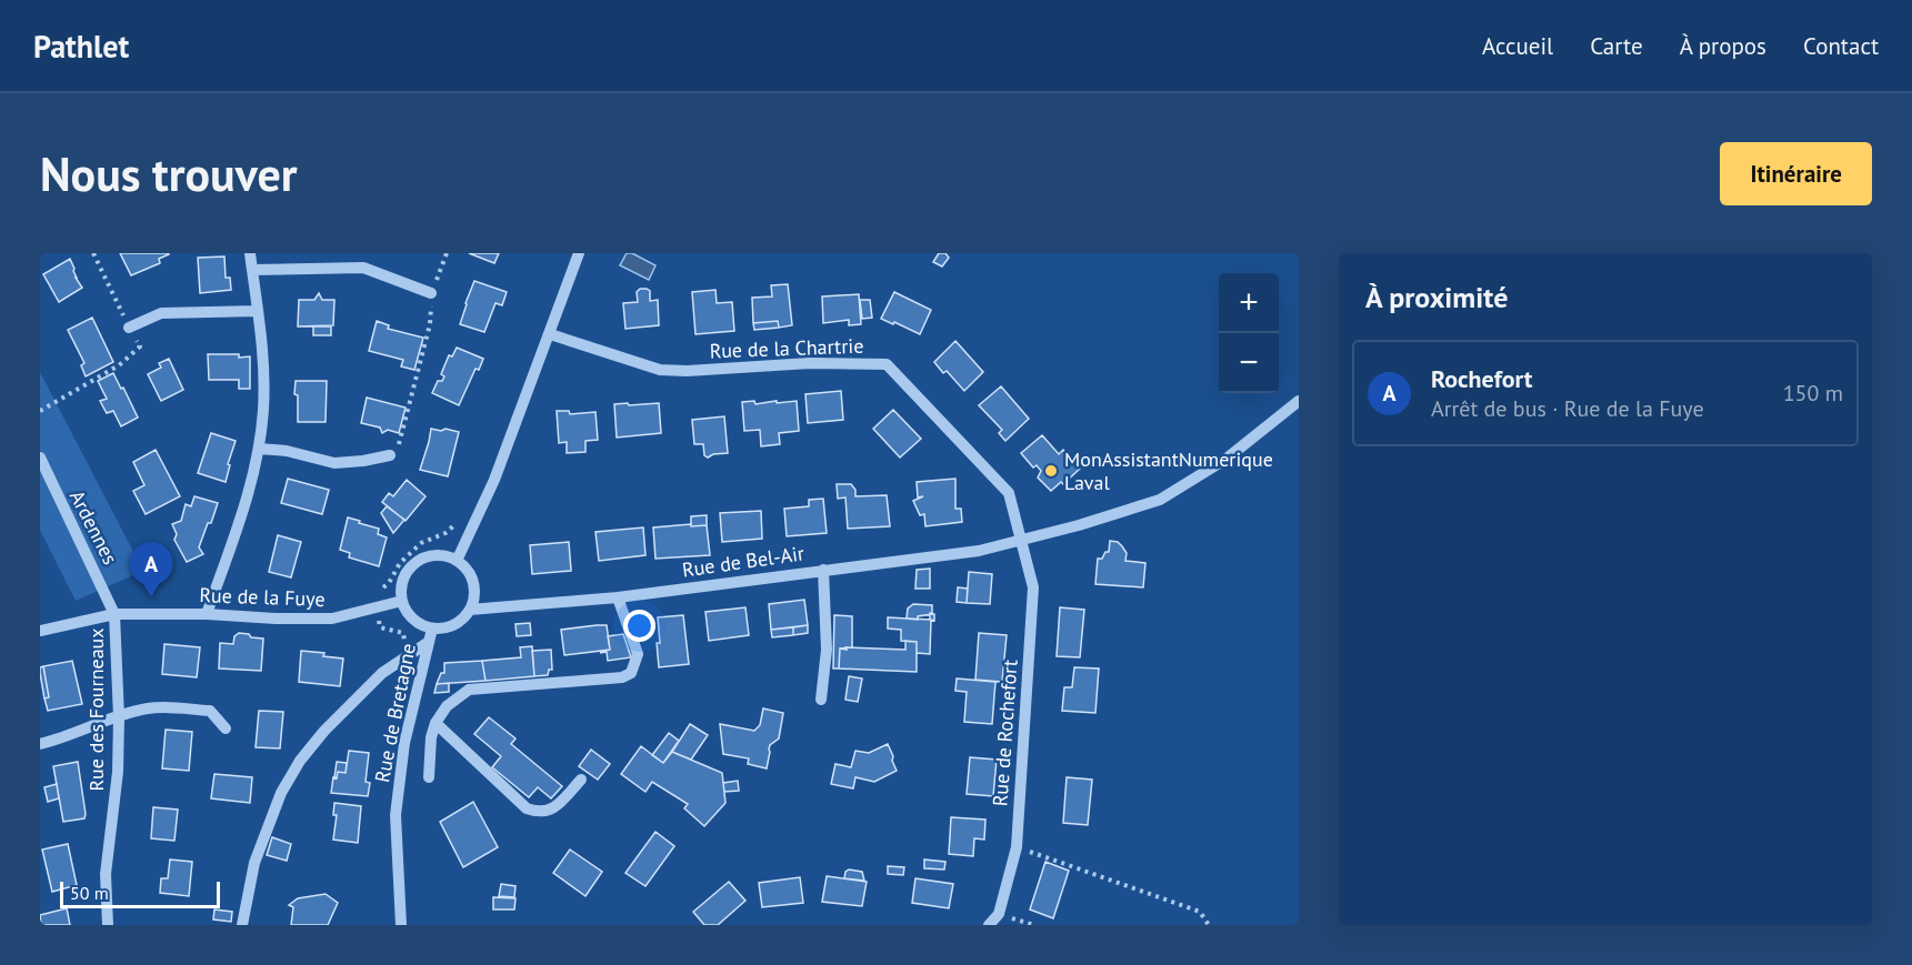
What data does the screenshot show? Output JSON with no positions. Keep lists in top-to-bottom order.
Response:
{
  "streets": {
    "street": [
      "Rue de la Chartrie",
      "Ardennes",
      "Rue de Bel-Air",
      "Rue de la Fuye",
      "Rue des Fourneaux",
      "Rue de Bretagne",
      "Rue de Rochefort"
    ]
  },
  "crossings": [
    ["Rue de la Chartrie", "Rue de Bel-Air"],
    ["Rue de la Chartrie", "Rue de Rochefort"],
    ["Ardennes", "Rue de la Fuye"],
    ["Ardennes", "Rue des Fourneaux"],
    ["Rue de Bel-Air", "Rue de la Fuye"],
    ["Rue de Bel-Air", "Rue de Bretagne"],
    ["Rue de Bel-Air", "Rue de Rochefort"],
    ["Rue de la Fuye", "Rue des Fourneaux"],
    ["Rue de la Fuye", "Rue de Bretagne"]
  ],
  "places": ["MonAssistantNumerique Laval"],
  "scale_bar": "50 m",
  "page": {
    "header": "Pathlet",
    "nav": [
      "Accueil",
      "Carte",
      "À propos",
      "Contact"
    ],
    "buttons": "Itinéraire",
    "title": "Nous trouver",
    "heading": "À proximité",
    "map_buttons": ["+", "−"],
    "list": [
      {
        "mark": "A",
        "name": "Rochefort",
        "note": "Arrêt de bus · Rue de la Fuye",
        "value": "150 m"
      }
    ],
    "pins": "A",
    "scale": "50 m"
  }
}
